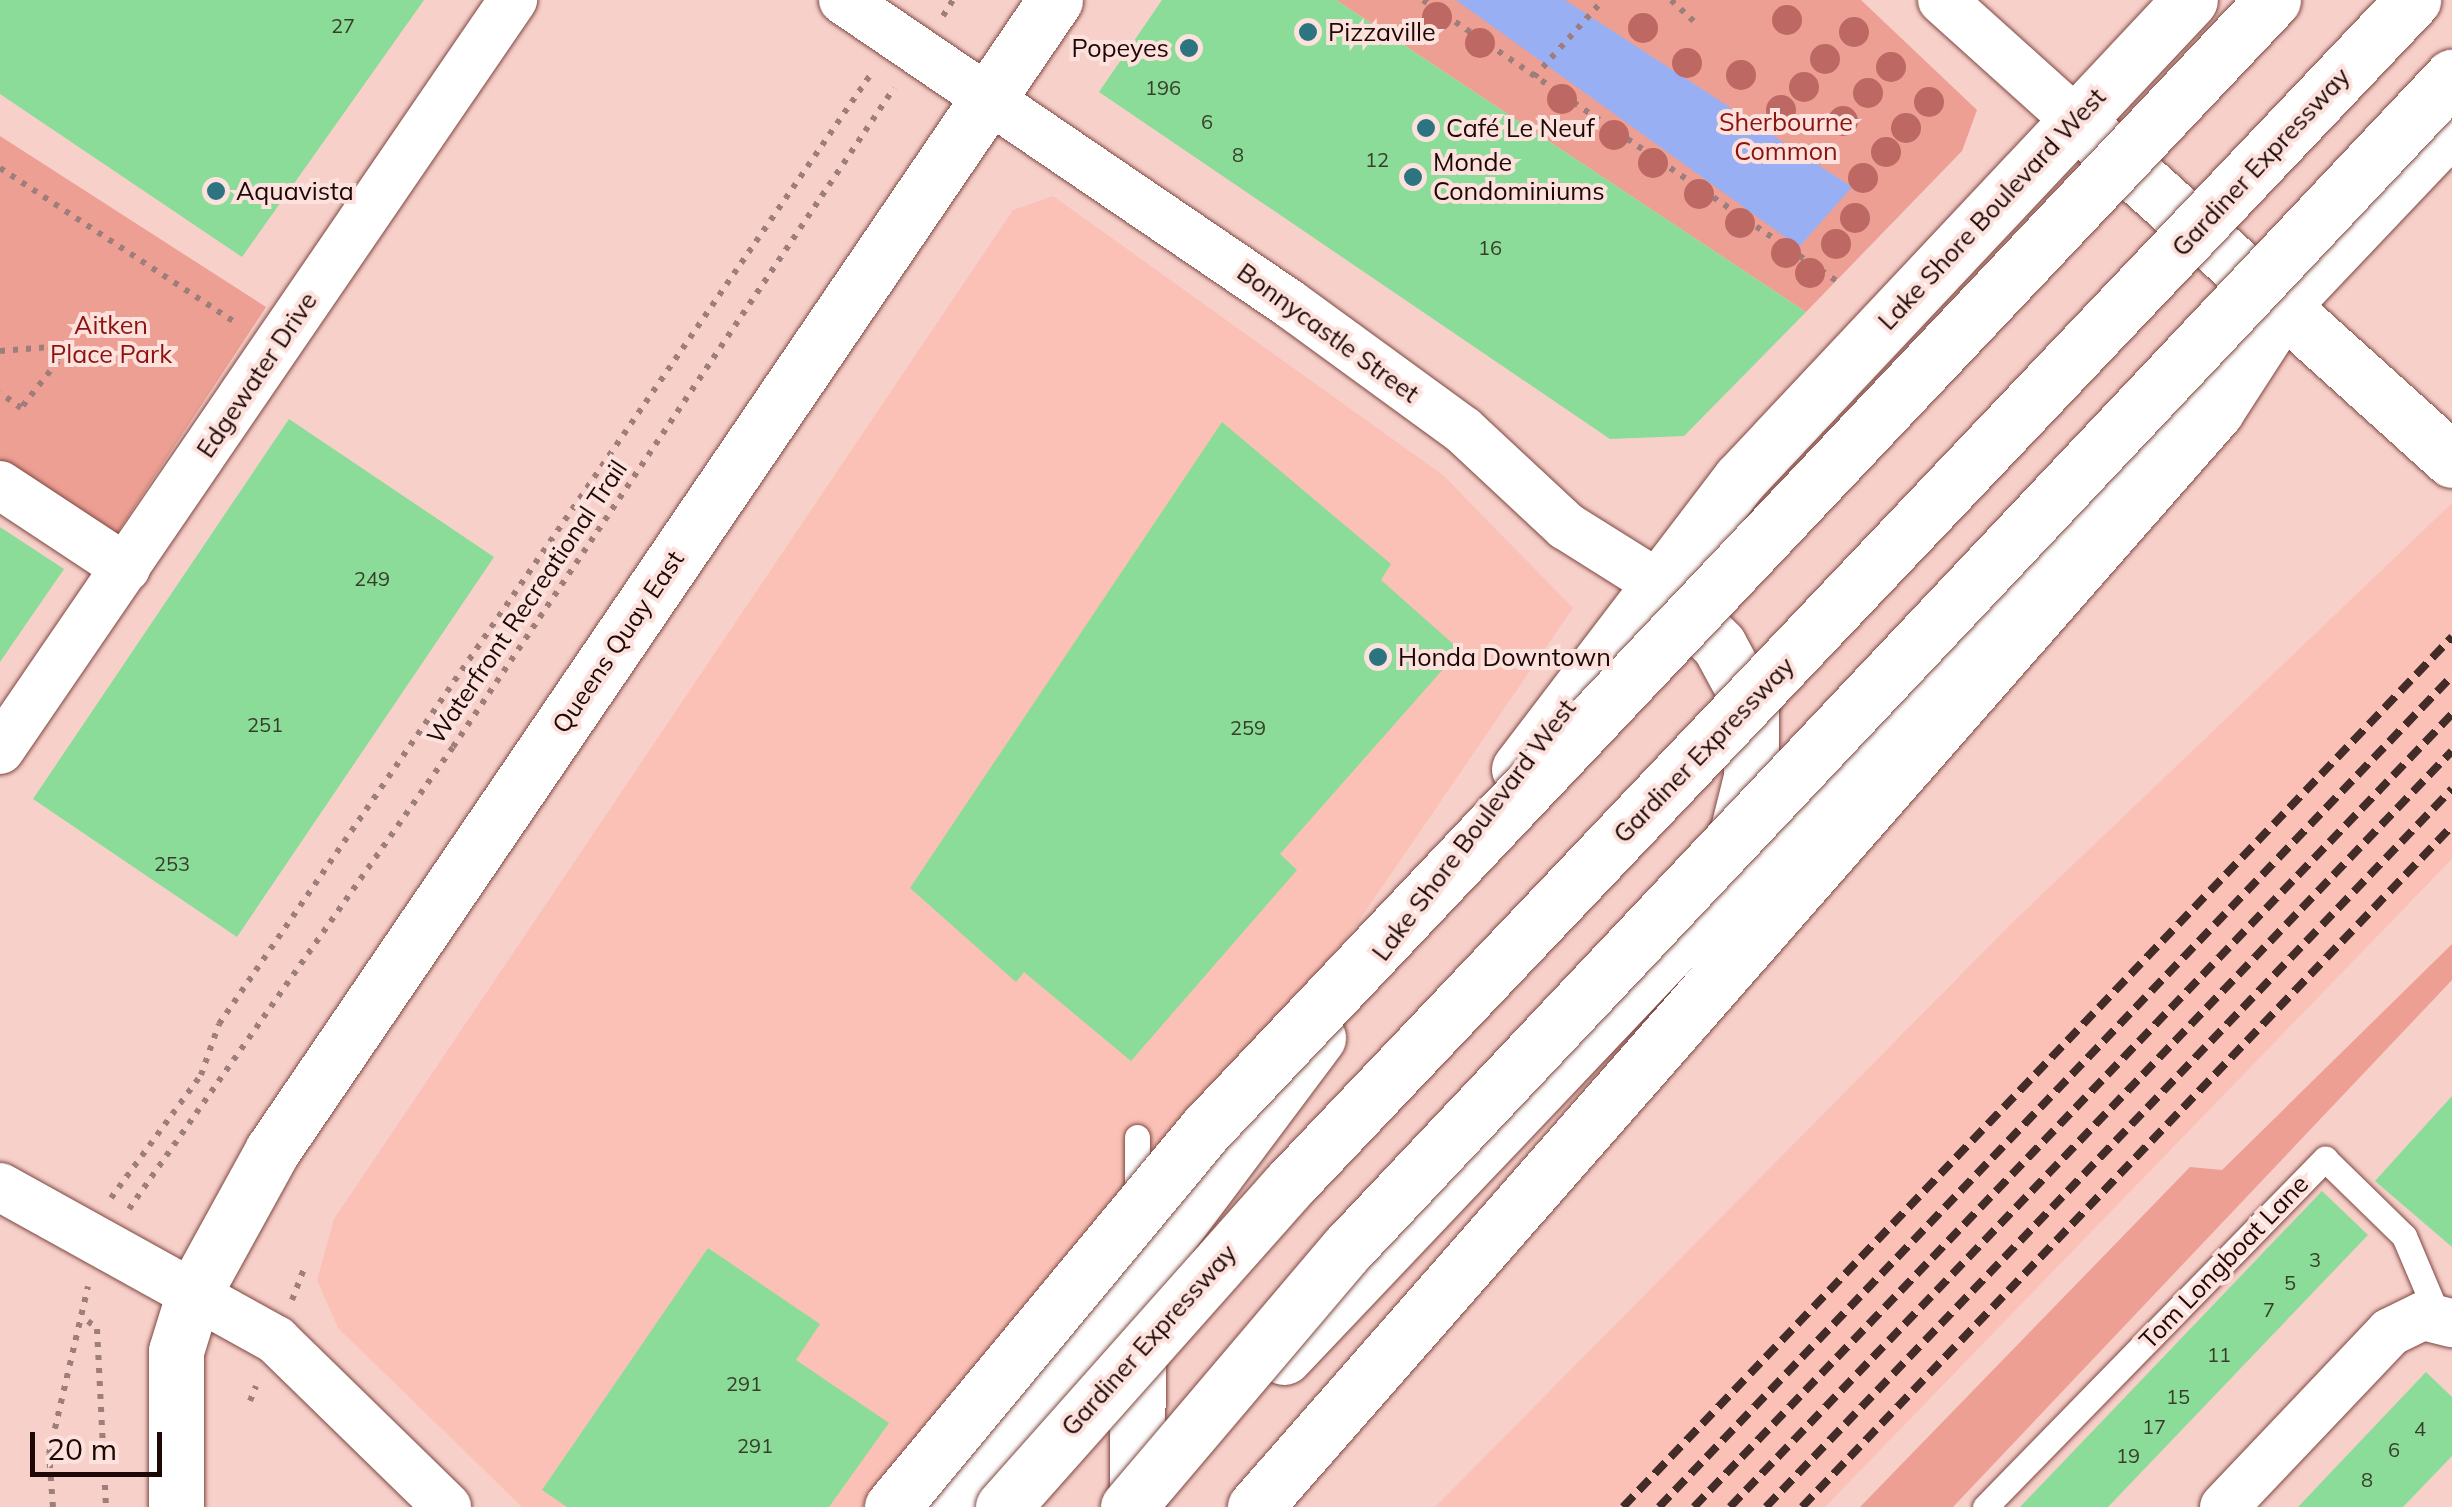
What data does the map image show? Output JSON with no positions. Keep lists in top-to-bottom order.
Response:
{
  "streets": {
    "main road": ["Gardiner Expressway", "Lake Shore Boulevard West", "Queens Quay East"],
    "street": ["Bonnycastle Street", "Edgewater Drive"],
    "lane": ["Tom Longboat Lane"],
    "path": ["Waterfront Recreational Trail"]
  },
  "crossings": [
    ["Lake Shore Boulevard West", "Bonnycastle Street"],
    ["Bonnycastle Street", "Waterfront Recreational Trail"],
    ["Bonnycastle Street", "Queens Quay East"]
  ],
  "parks": ["Sherbourne Common", "Aitken Place Park"],
  "places": [
    "Pizzaville",
    "Popeyes",
    "Café Le Neuf",
    "Monde Condominiums",
    "Aquavista",
    "Honda Downtown"
  ],
  "house_numbers": [
    "27",
    "196",
    "6",
    "8",
    "12",
    "16",
    "249",
    "251",
    "259",
    "253",
    "3",
    "5",
    "7",
    "11",
    "291",
    "15",
    "17",
    "4",
    "291",
    "6",
    "19",
    "8"
  ],
  "scale_bar": "20 m"
}
